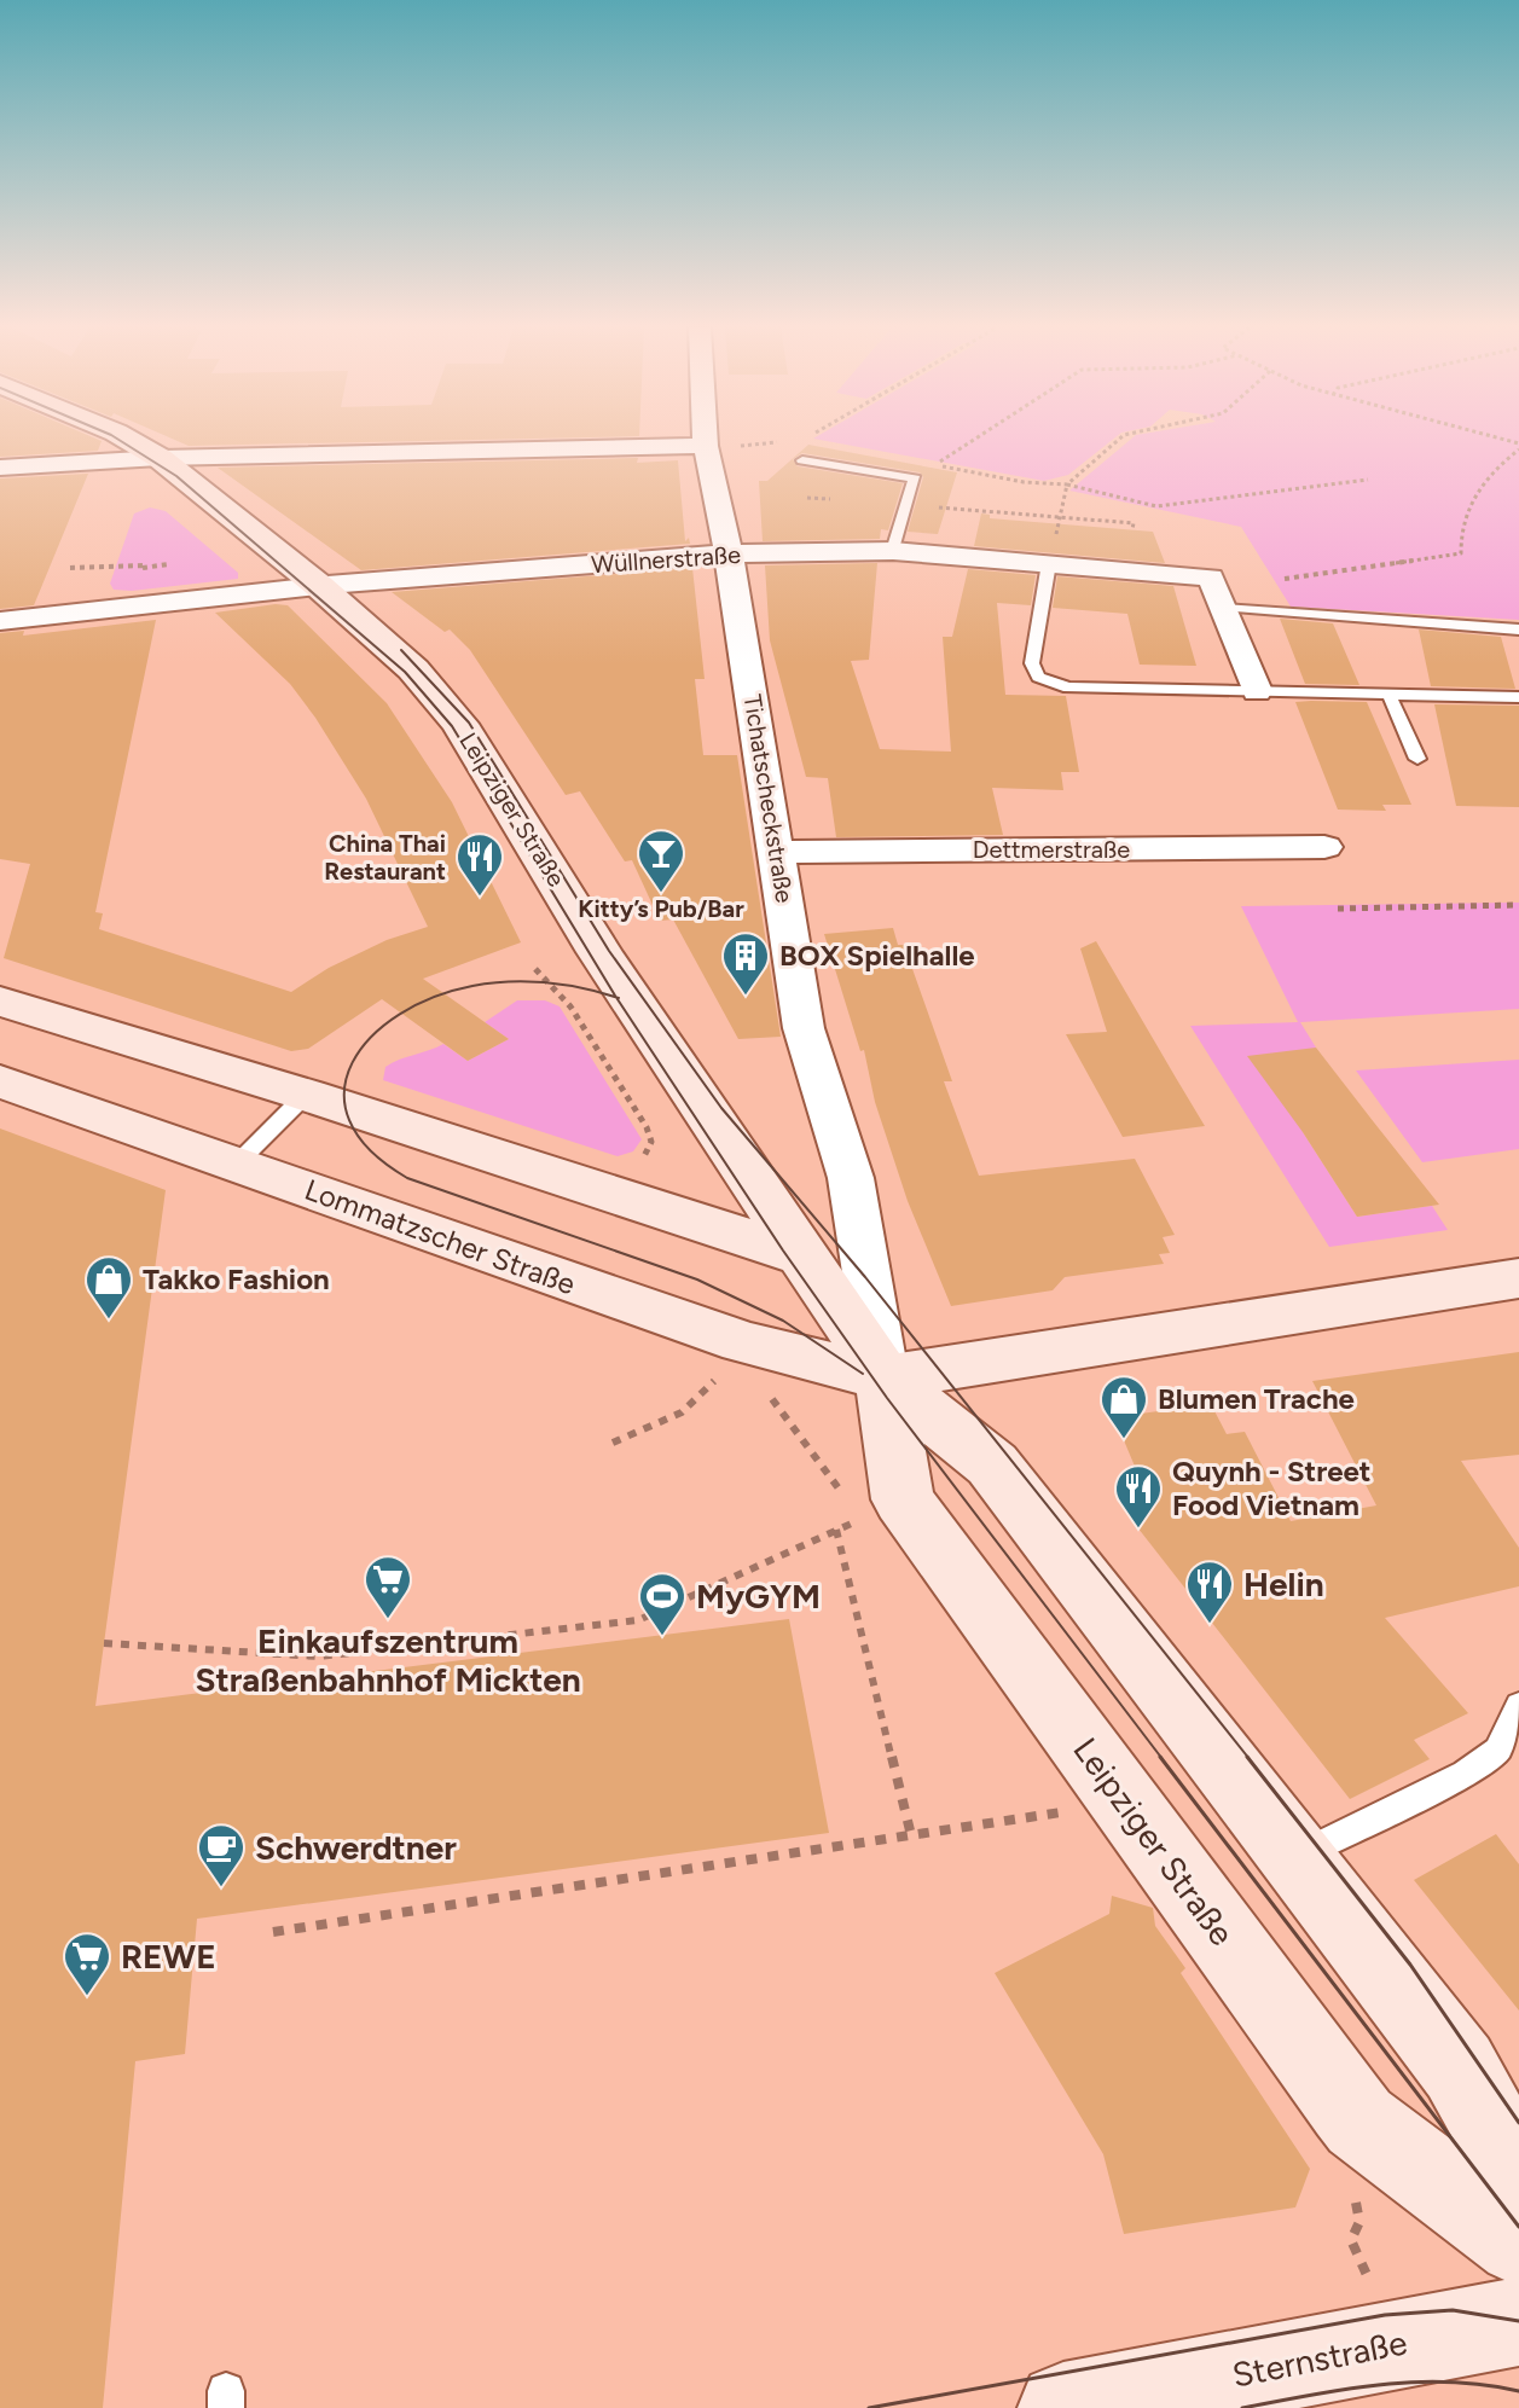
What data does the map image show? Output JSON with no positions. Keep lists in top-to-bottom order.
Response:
{
  "streets": {
    "main road": ["Leipziger Straße", "Lommatzscher Straße", "Sternstraße"],
    "street": ["Wüllnerstraße", "Tichatscheckstraße", "Dettmerstraße"]
  },
  "crossings": [
    ["Wüllnerstraße", "Tichatscheckstraße"],
    ["Wüllnerstraße", "Leipziger Straße"],
    ["Tichatscheckstraße", "Leipziger Straße"],
    ["Tichatscheckstraße", "Dettmerstraße"],
    ["Tichatscheckstraße", "Lommatzscher Straße"],
    ["Leipziger Straße", "Lommatzscher Straße"]
  ],
  "places": {
    "bar": ["Kitty’s Pub/Bar"],
    "restaurant": ["China Thai Restaurant", "Quynh - Street Food Vietnam", "Helin"],
    "building": ["BOX Spielhalle"],
    "shop": ["Takko Fashion", "Blumen Trache"],
    "supermarket": ["Einkaufszentrum Straßenbahnhof Mickten", "REWE"],
    "sports": ["MyGYM"],
    "cafe": ["Schwerdtner"]
  }
}
